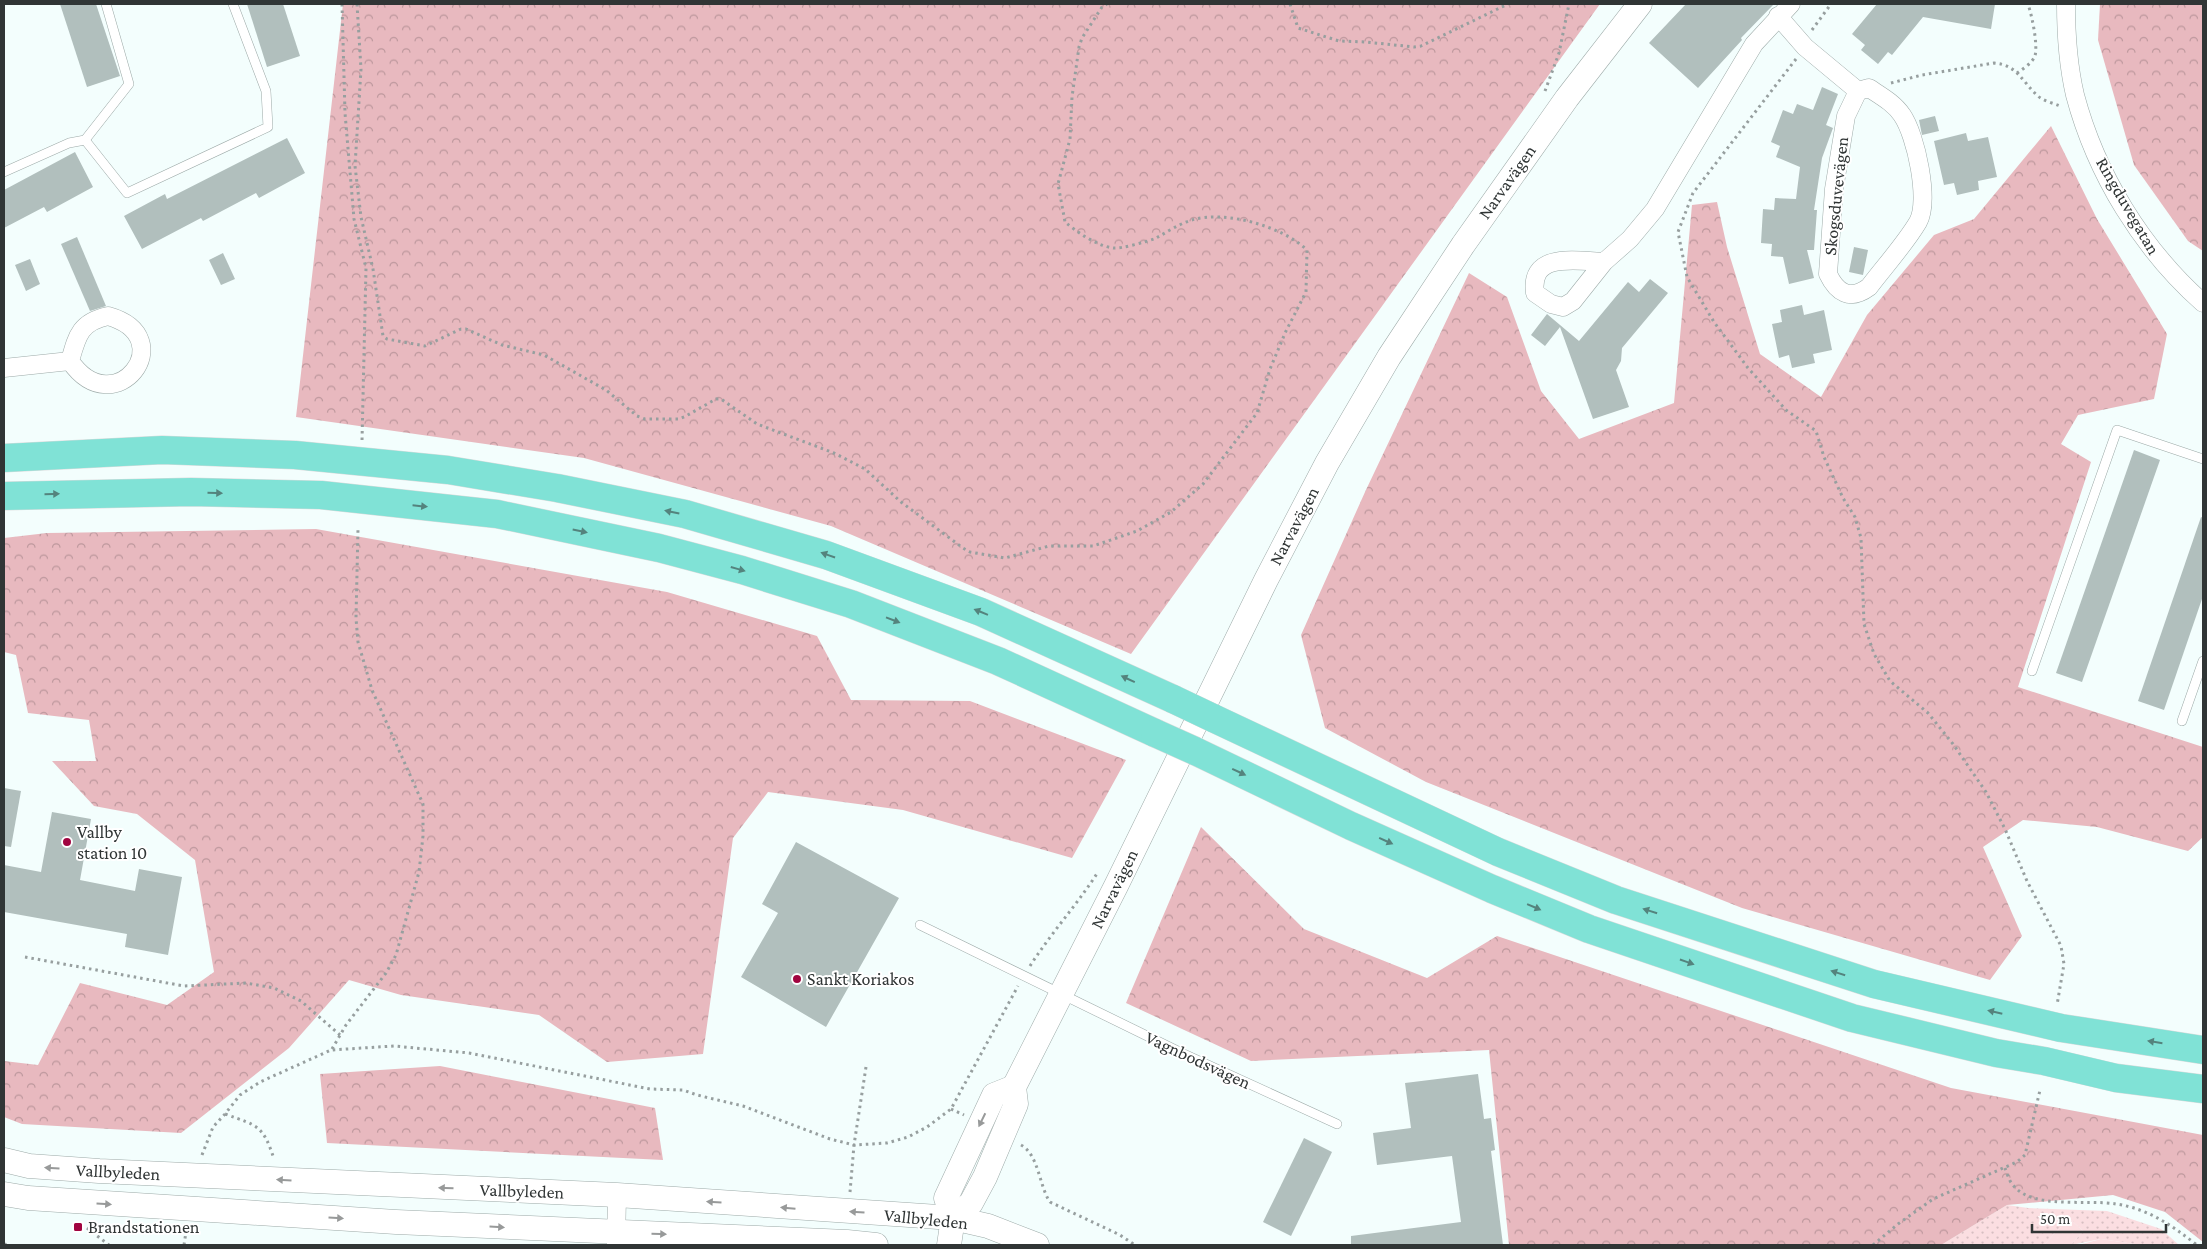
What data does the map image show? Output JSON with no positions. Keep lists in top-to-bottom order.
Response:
{
  "streets": {
    "main road": ["Narvavägen", "Vallbyleden"],
    "street": ["Skogsduvevägen", "Ringduvegatan"],
    "lane": ["Vagnbodsvägen"]
  },
  "crossings": [
    ["Narvavägen", "Vagnbodsvägen"],
    ["Narvavägen", "Vallbyleden"]
  ],
  "places": {
    "other": ["Vallby station 10", "Sankt Koriakos"],
    "transit": ["Brandstationen"]
  },
  "scale_bar": "50 m"
}
